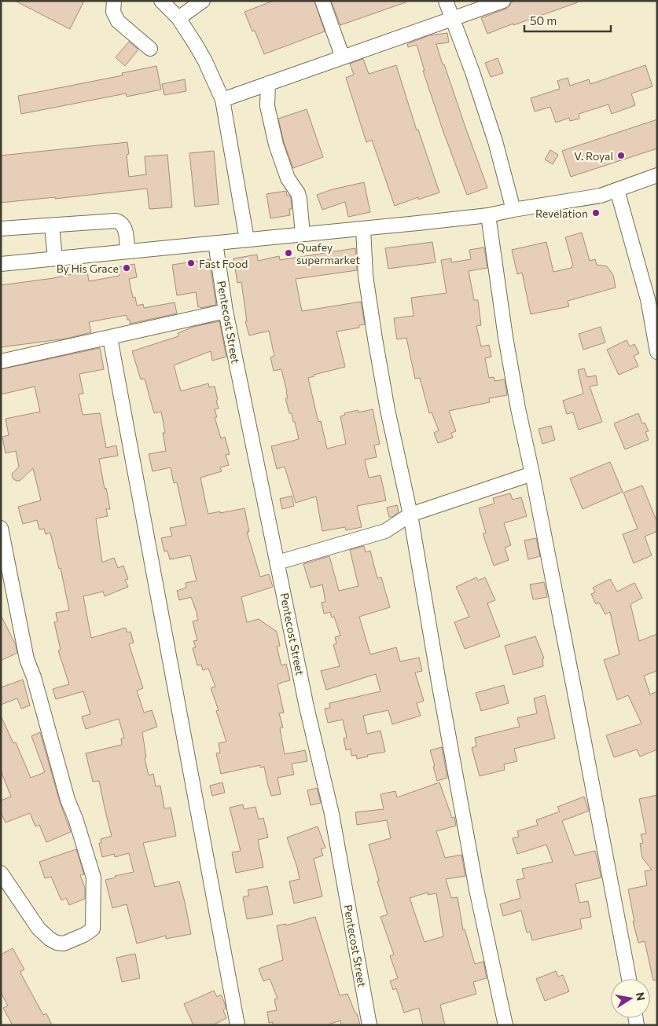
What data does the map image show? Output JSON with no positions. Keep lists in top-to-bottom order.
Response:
{
  "streets": {
    "street": ["Pentecost Street"]
  },
  "places": [
    "V. Royal",
    "Revelation",
    "Quafey supermarket",
    "Fast Food",
    "By His Grace"
  ],
  "scale_bar": "50 m",
  "north": "right"
}
